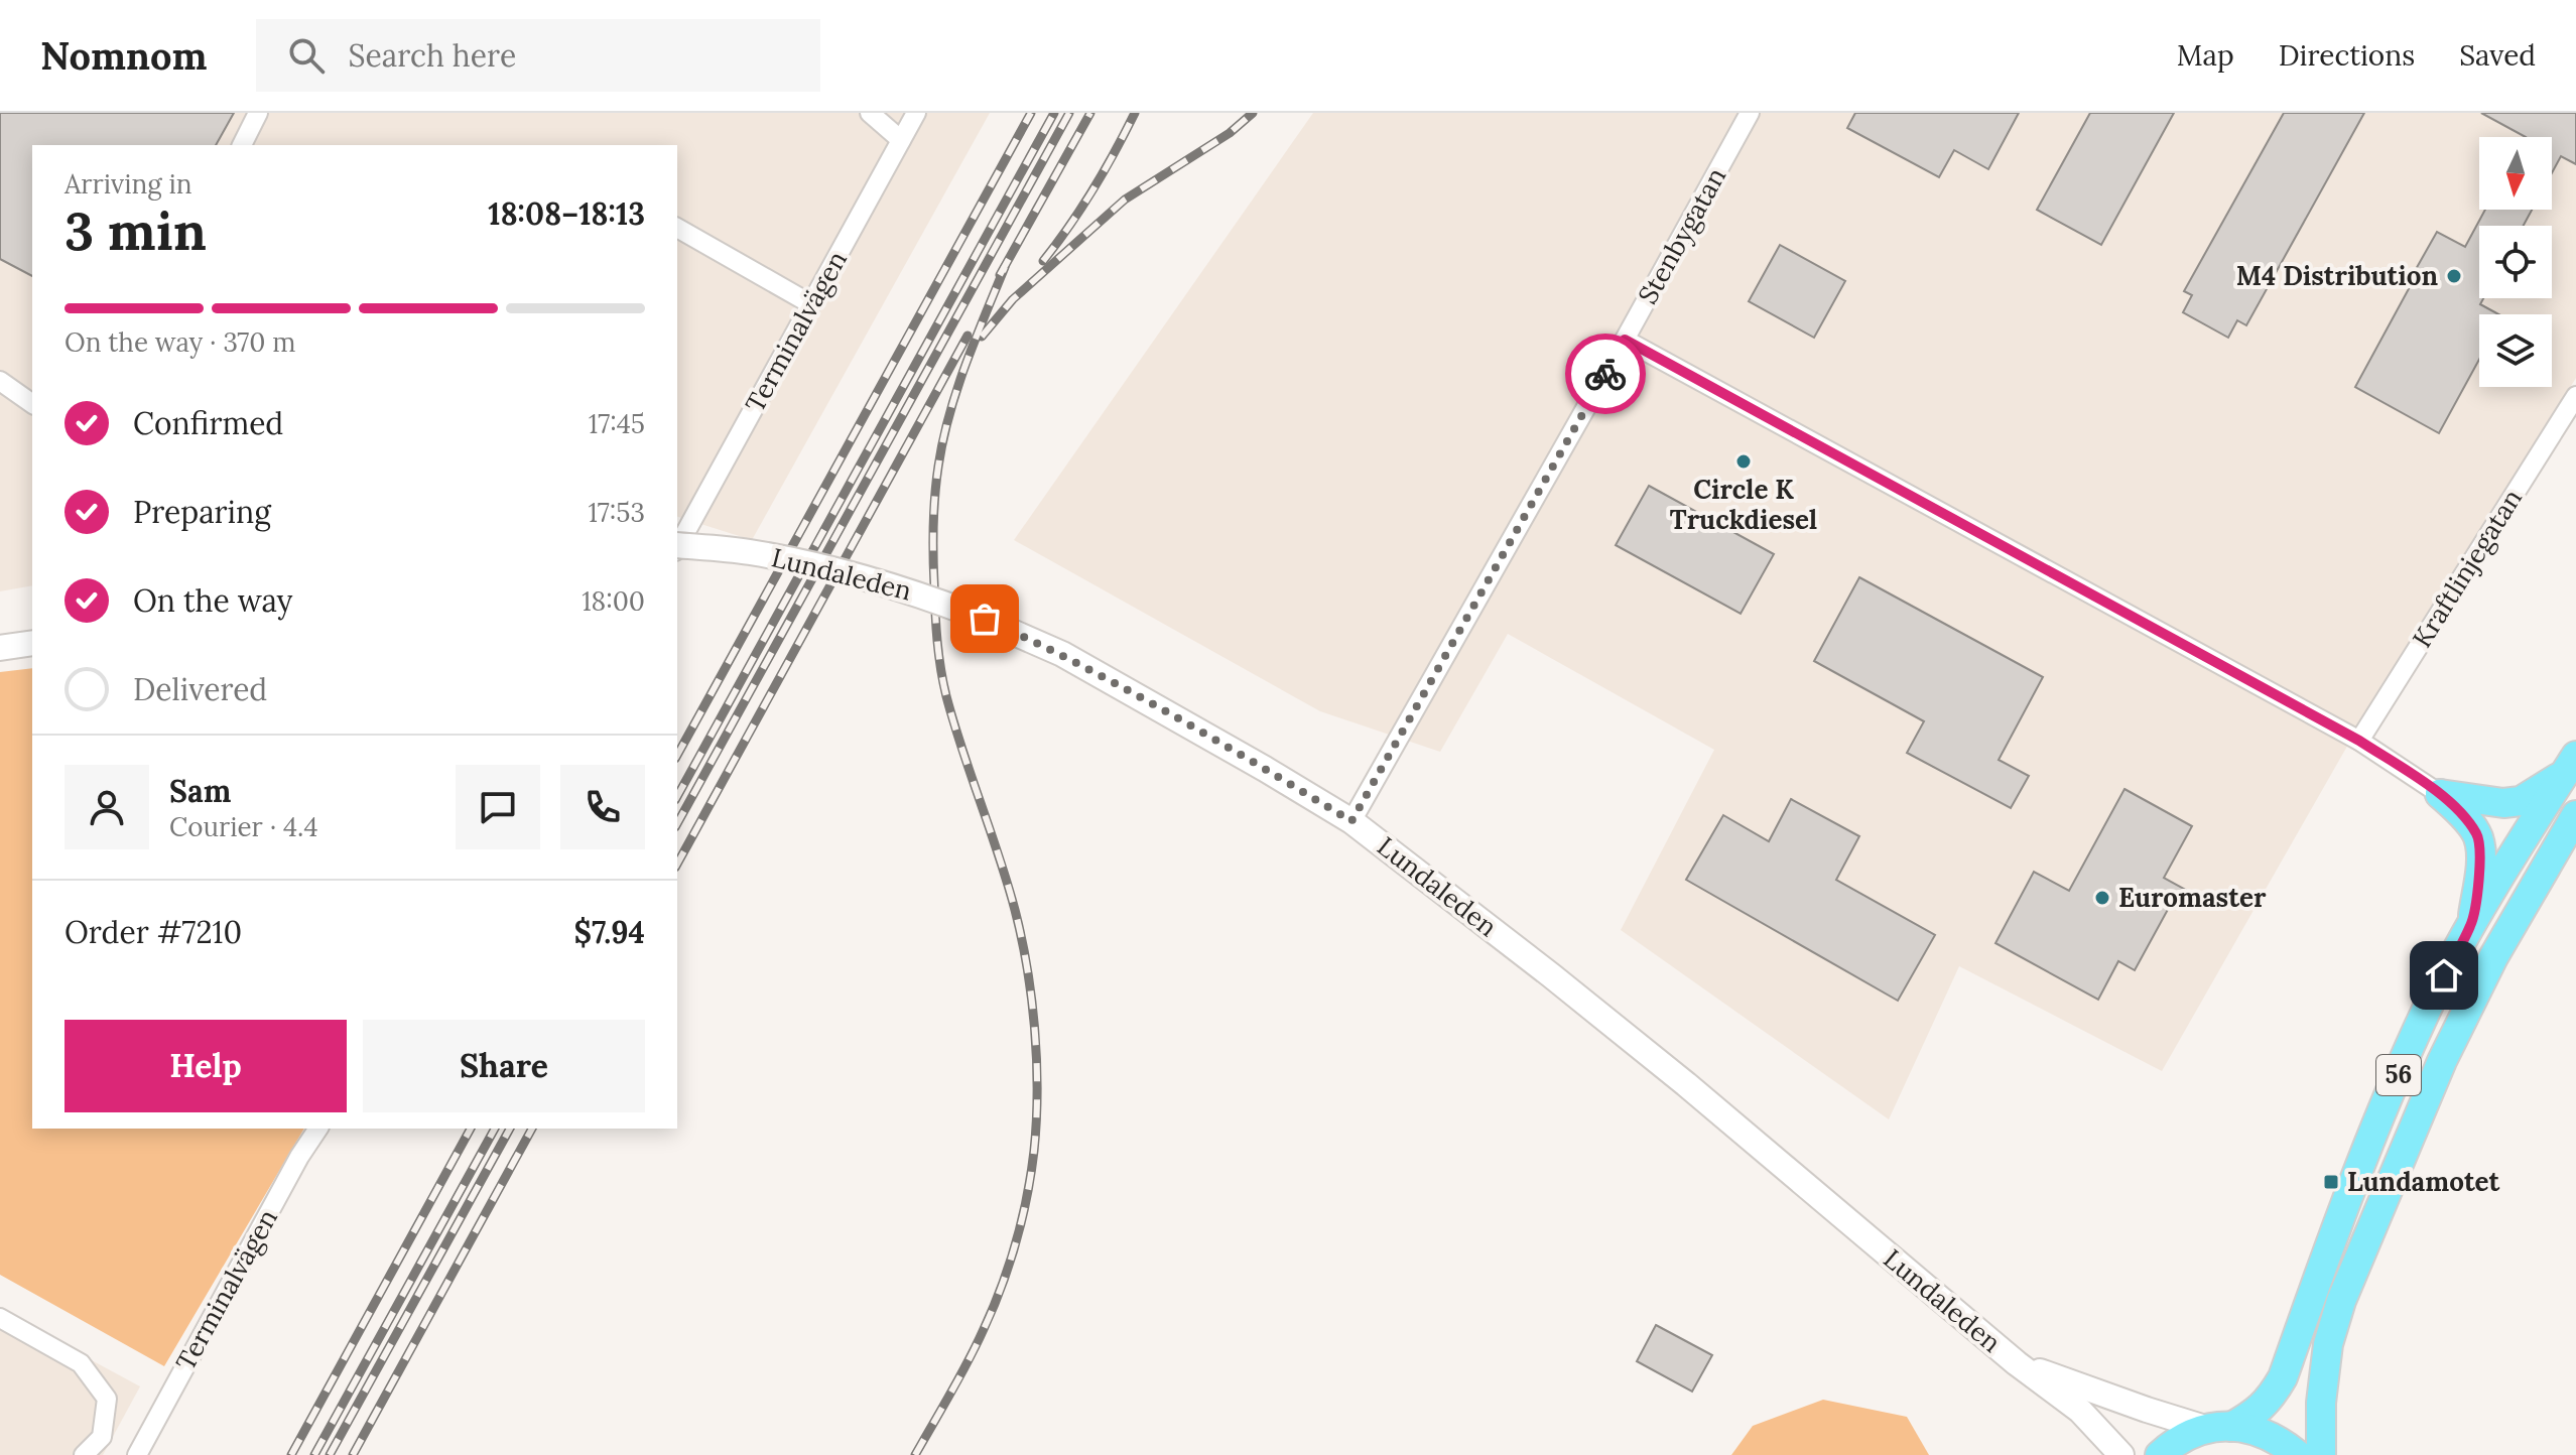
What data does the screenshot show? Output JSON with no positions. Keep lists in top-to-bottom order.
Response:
{
  "streets": {
    "highway": ["56"],
    "main road": ["Lundaleden"],
    "street": ["Stenbygatan", "Terminalvägen", "Kraftlinjegatan"]
  },
  "crossings": [
    ["Stenbygatan", "Lundaleden"],
    ["Lundaleden", "56"]
  ],
  "places": {
    "other": ["M4 Distribution", "Circle K Truckdiesel", "Euromaster"],
    "transit": ["Lundamotet"]
  },
  "north": "bottom",
  "page": {
    "header": "Nomnom",
    "search": "Search here",
    "nav": ["Map", "Directions", "Saved"],
    "heading": ["3 min", "Arriving in", "18:08–18:13"],
    "panel": [
      "Sam",
      "Courier · 4.4",
      "Order #7210",
      "$7.94"
    ],
    "bar": "On the way · 370 m",
    "list": [
      ["Confirmed", "17:45"],
      ["Preparing", "17:53"],
      ["On the way", "18:00"],
      "Delivered"
    ],
    "buttons": ["Help", "Share"]
  }
}
